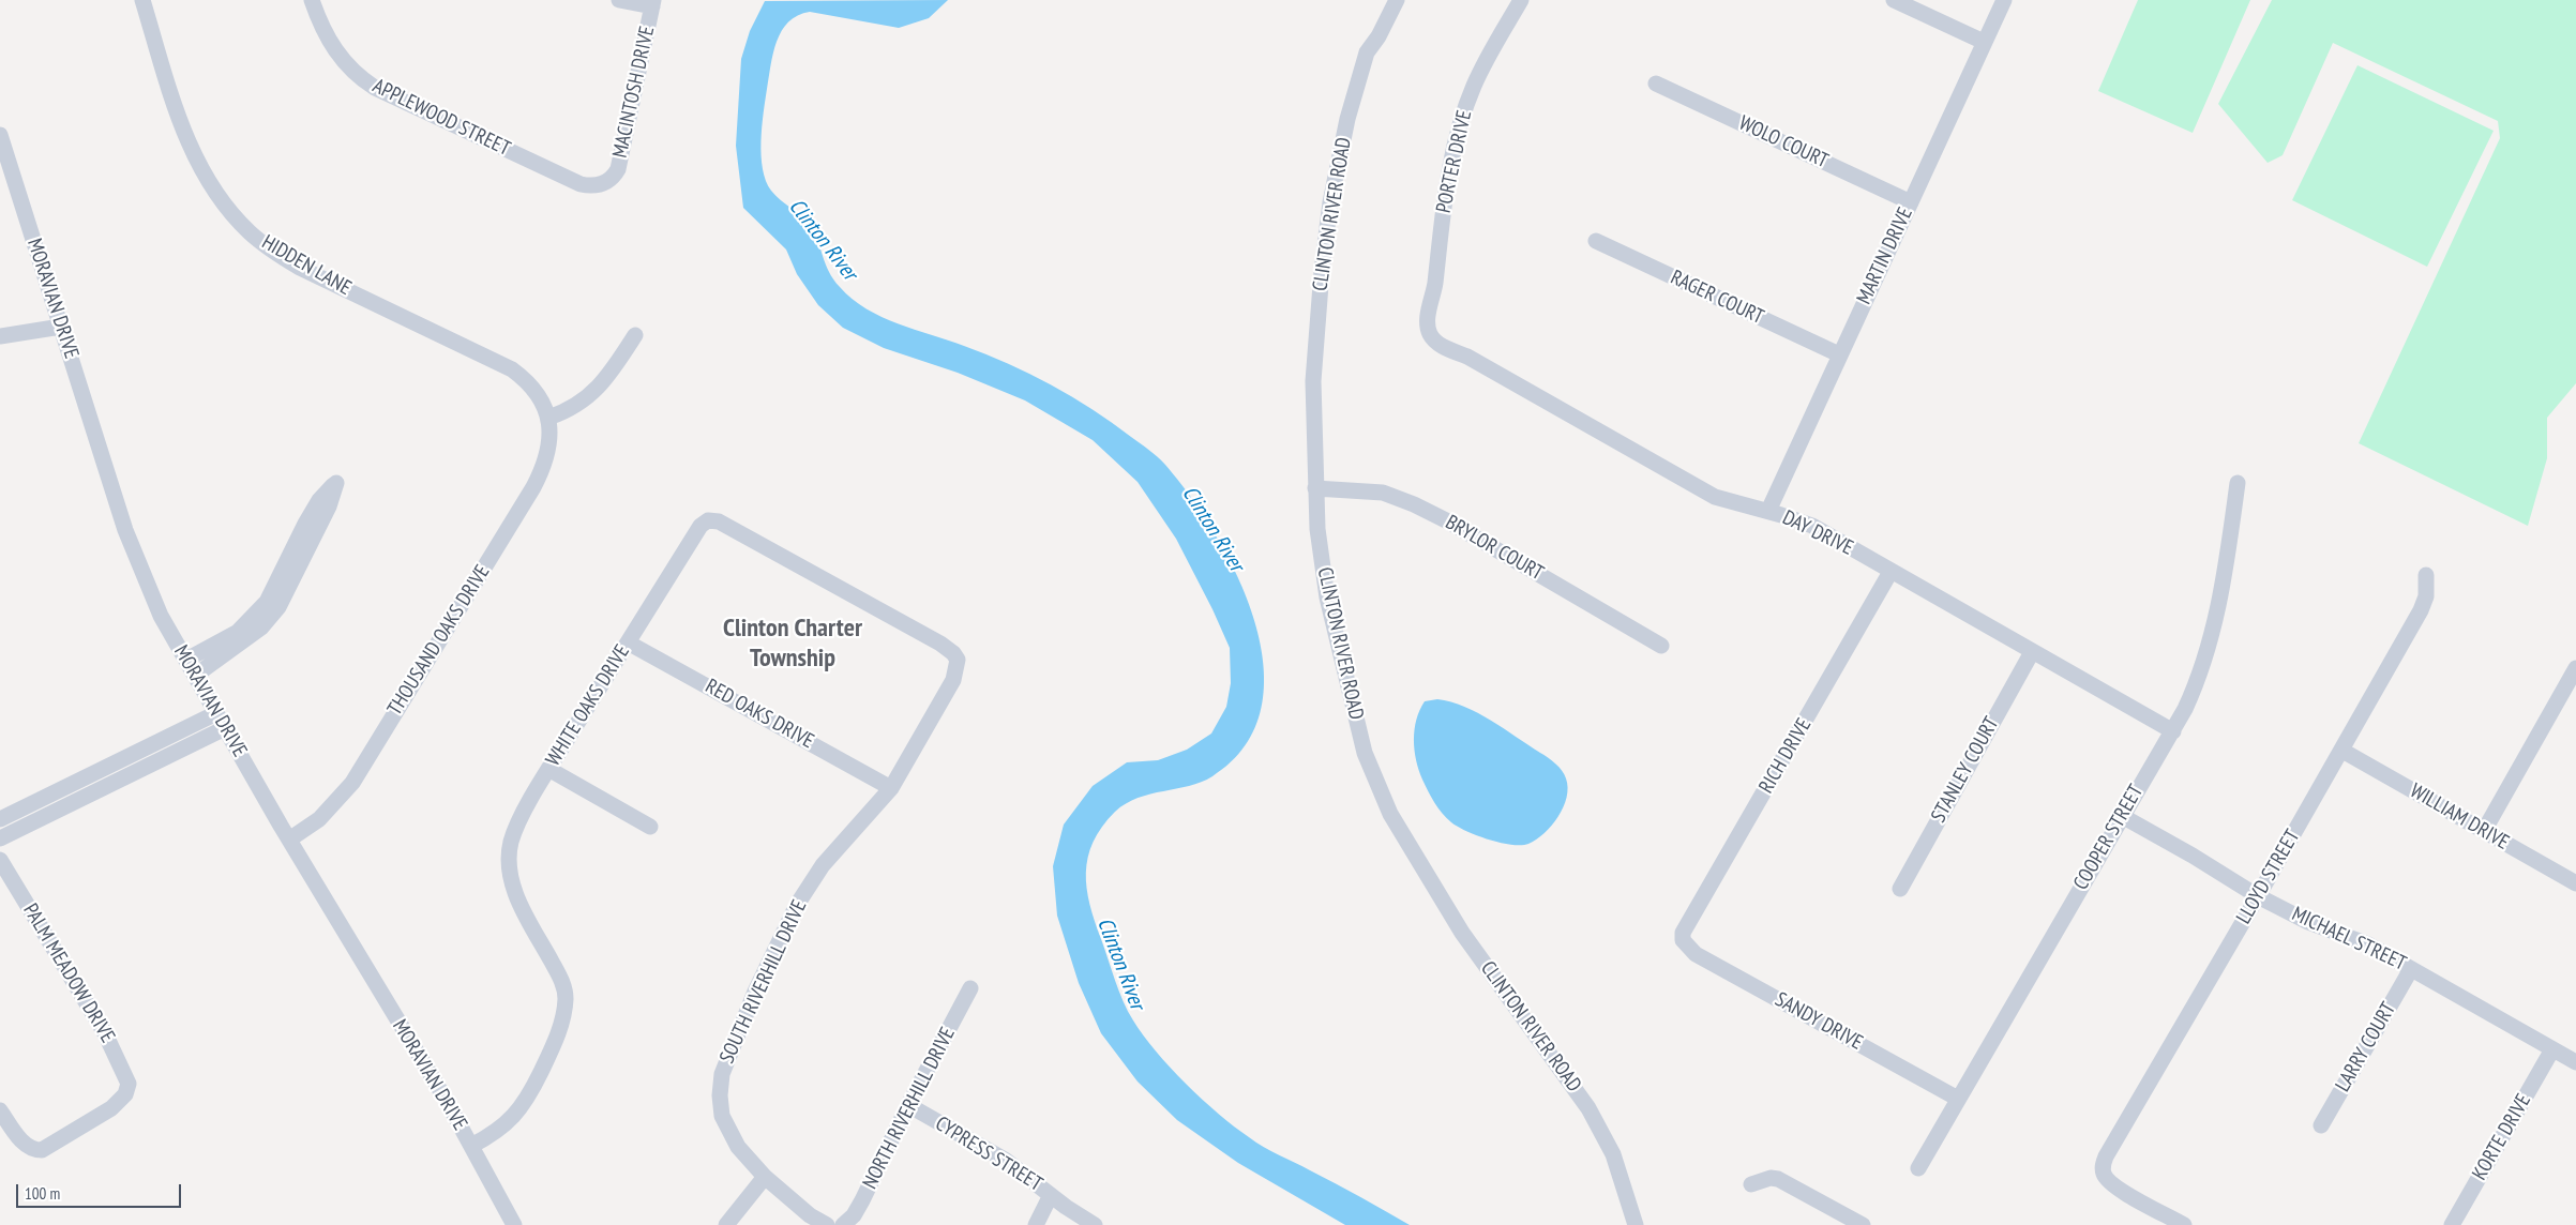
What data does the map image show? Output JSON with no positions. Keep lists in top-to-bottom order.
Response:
{
  "streets": {
    "street": [
      "MACINTOSH DRIVE",
      "APPLEWOOD STREET",
      "WOLO COURT",
      "PORTER DRIVE",
      "CLINTON RIVER ROAD",
      "MARTIN DRIVE",
      "HIDDEN LANE",
      "RAGER COURT",
      "MORAVIAN DRIVE",
      "DAY DRIVE",
      "BRYLOR COURT",
      "THOUSAND OAKS DRIVE",
      "WHITE OAKS DRIVE",
      "RED OAKS DRIVE",
      "RICH DRIVE",
      "STANLEY COURT",
      "WILLIAM DRIVE",
      "COOPER STREET",
      "LLOYD STREET",
      "MICHAEL STREET",
      "PALM MEADOW DRIVE",
      "SOUTH RIVERHILL DRIVE",
      "SANDY DRIVE",
      "LARRY COURT",
      "NORTH RIVERHILL DRIVE",
      "KORTE DRIVE",
      "CYPRESS STREET"
    ]
  },
  "crossings": [
    ["MACINTOSH DRIVE", "APPLEWOOD STREET"],
    ["WOLO COURT", "MARTIN DRIVE"],
    ["PORTER DRIVE", "DAY DRIVE"],
    ["CLINTON RIVER ROAD", "BRYLOR COURT"],
    ["MARTIN DRIVE", "RAGER COURT"],
    ["MARTIN DRIVE", "DAY DRIVE"],
    ["HIDDEN LANE", "THOUSAND OAKS DRIVE"],
    ["MORAVIAN DRIVE", "THOUSAND OAKS DRIVE"],
    ["MORAVIAN DRIVE", "WHITE OAKS DRIVE"],
    ["DAY DRIVE", "RICH DRIVE"],
    ["DAY DRIVE", "STANLEY COURT"],
    ["DAY DRIVE", "COOPER STREET"],
    ["WHITE OAKS DRIVE", "RED OAKS DRIVE"],
    ["WHITE OAKS DRIVE", "SOUTH RIVERHILL DRIVE"],
    ["RED OAKS DRIVE", "SOUTH RIVERHILL DRIVE"],
    ["RICH DRIVE", "SANDY DRIVE"],
    ["WILLIAM DRIVE", "LLOYD STREET"],
    ["COOPER STREET", "MICHAEL STREET"],
    ["COOPER STREET", "SANDY DRIVE"],
    ["LLOYD STREET", "MICHAEL STREET"],
    ["MICHAEL STREET", "LARRY COURT"],
    ["MICHAEL STREET", "KORTE DRIVE"],
    ["NORTH RIVERHILL DRIVE", "CYPRESS STREET"]
  ],
  "districts": ["Clinton Charter Township"],
  "water": ["Clinton River"],
  "scale_bar": "100 m"
}
